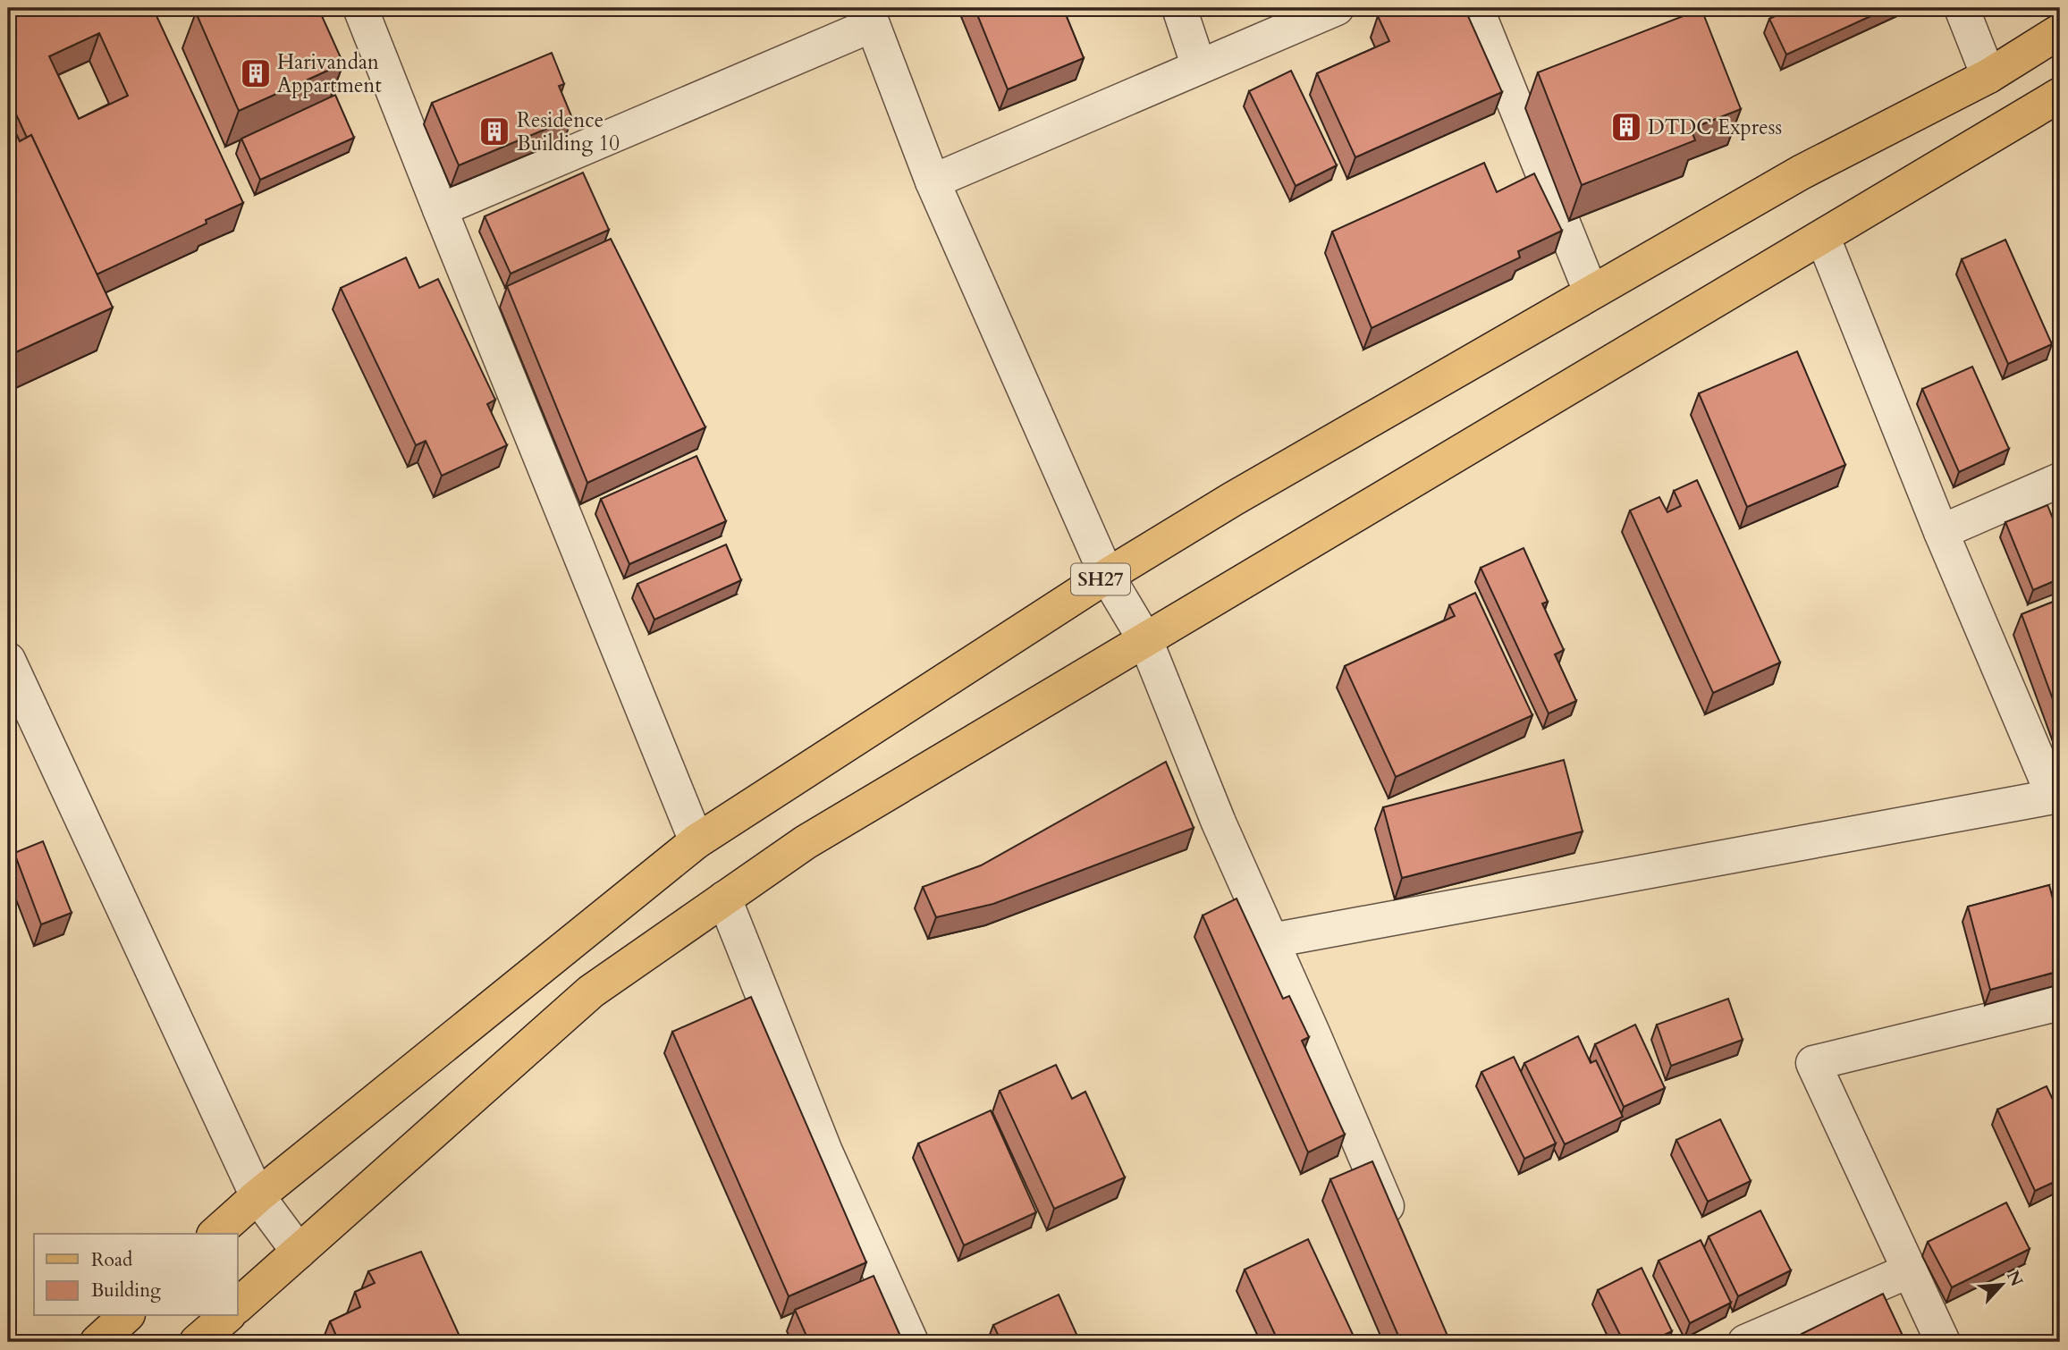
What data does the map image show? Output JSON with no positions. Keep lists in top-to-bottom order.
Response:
{
  "streets": {
    "main road": ["SH27"]
  },
  "places": {
    "building": ["Harivandan Appartment", "DTDC Express", "Residence Building 10"]
  },
  "legend": ["Road", "Building"],
  "north": "top right"
}
